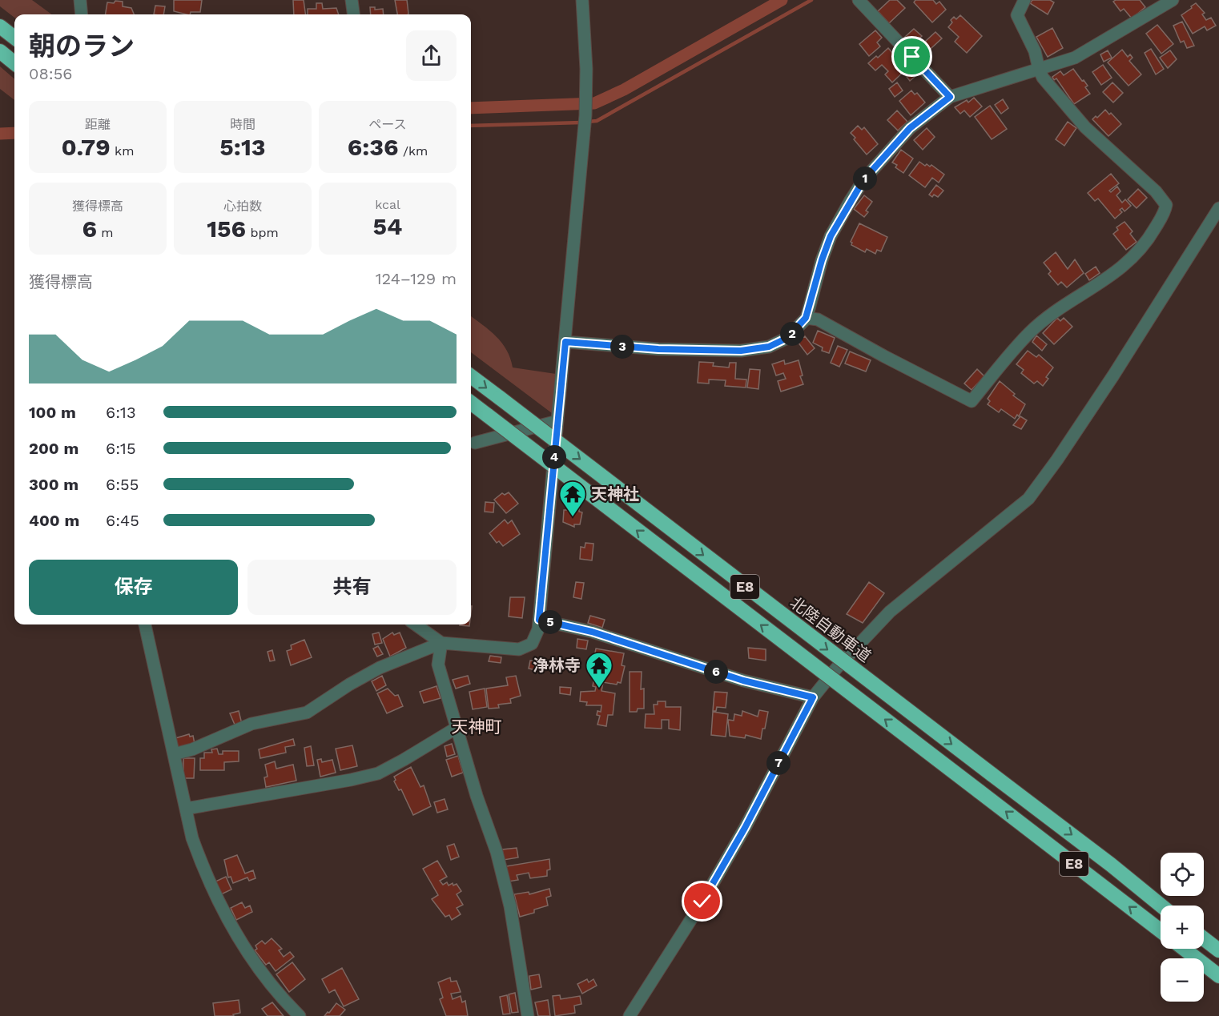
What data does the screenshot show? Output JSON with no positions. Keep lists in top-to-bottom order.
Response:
{
  "streets": {
    "highway": ["E8", "北陸自動車道"]
  },
  "districts": ["天神町"],
  "places": {
    "temple": ["天神社", "浄林寺"]
  },
  "page": {
    "heading": ["朝のラン", "08:56"],
    "stats": [
      ["距離", "0.79 km"],
      ["時間", "5:13"],
      ["ペース", "6:36 /km"],
      ["獲得標高", "6 m"],
      ["心拍数", "156 bpm"],
      ["kcal", "54"]
    ],
    "pins": [
      "1",
      "2",
      "3",
      "4",
      "5",
      "6",
      "7"
    ],
    "chart": ["獲得標高", "124–129 m"],
    "list": [
      {
        "name": "100 m",
        "note": "6:13"
      },
      {
        "name": "200 m",
        "note": "6:15"
      },
      {
        "name": "300 m",
        "note": "6:55"
      },
      {
        "name": "400 m",
        "note": "6:45"
      }
    ],
    "buttons": ["保存", "共有"],
    "map_buttons": ["+", "−"]
  }
}
